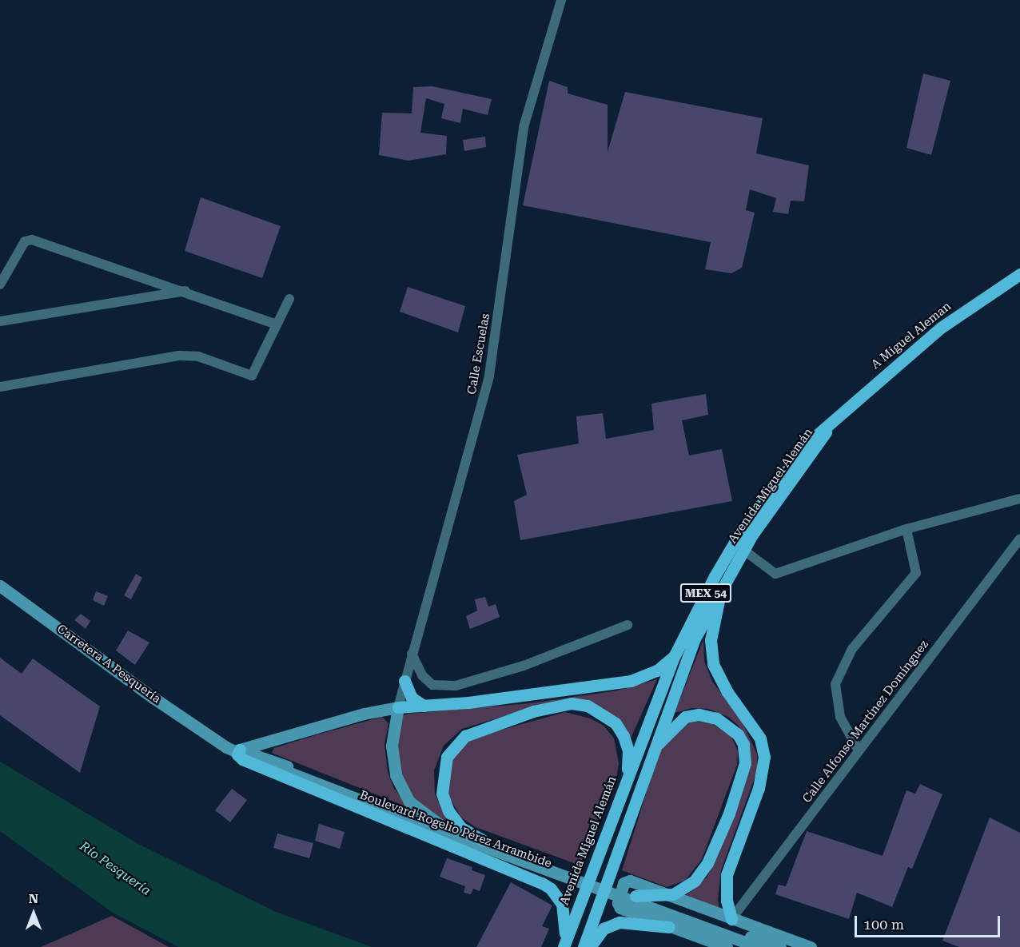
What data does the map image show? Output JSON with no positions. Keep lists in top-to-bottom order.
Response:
{
  "streets": {
    "main road": [
      "A Miguel Aleman",
      "Avenida Miguel Alemán",
      "MEX 54",
      "Carretera A Pesquería",
      "Boulevard Rogelio Pérez Arrambide"
    ],
    "street": ["Calle Escuelas", "Calle Alfonso Martínez Domínguez"]
  },
  "crossings": [
    ["A Miguel Aleman", "Avenida Miguel Alemán"],
    ["Avenida Miguel Alemán", "Boulevard Rogelio Pérez Arrambide"],
    ["Carretera A Pesquería", "Boulevard Rogelio Pérez Arrambide"]
  ],
  "water": ["Río Pesquería"],
  "scale_bar": "100 m",
  "north": "top"
}
